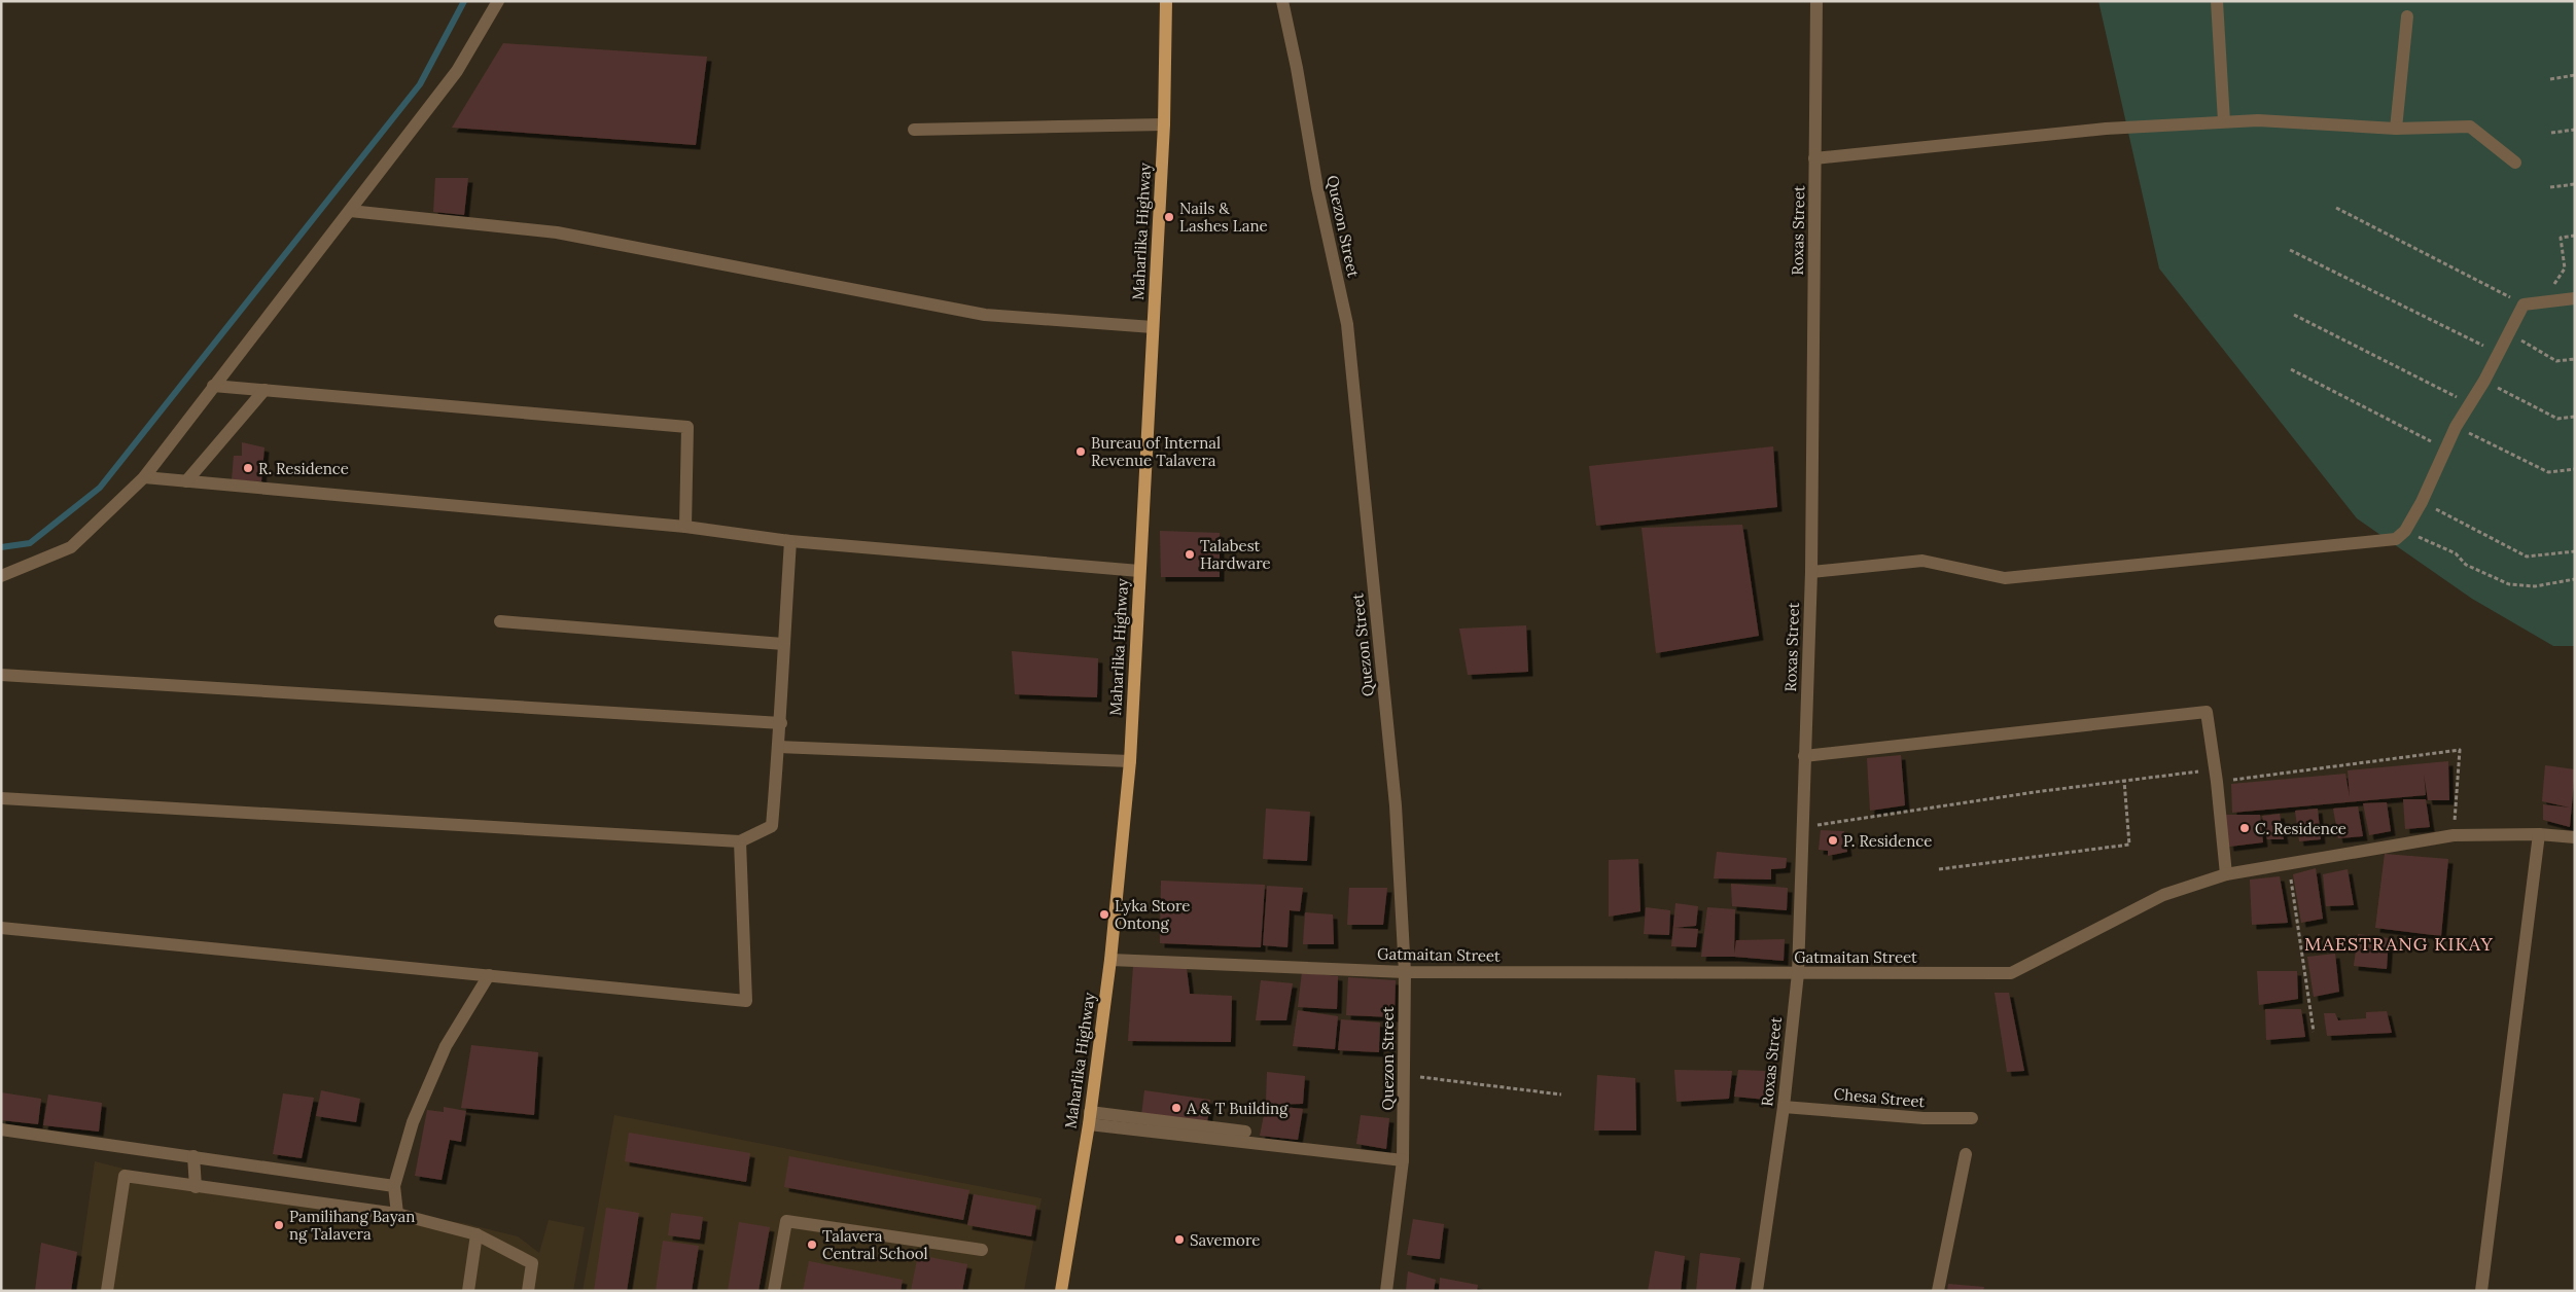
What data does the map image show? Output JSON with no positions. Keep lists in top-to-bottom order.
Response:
{
  "streets": {
    "main road": ["Maharlika Highway"],
    "street": [
      "Quezon Street",
      "Roxas Street",
      "Gatmaitan Street",
      "Chesa Street"
    ]
  },
  "crossings": [
    ["Quezon Street", "Gatmaitan Street"],
    ["Roxas Street", "Gatmaitan Street"],
    ["Roxas Street", "Chesa Street"],
    ["Maharlika Highway", "Gatmaitan Street"]
  ],
  "districts": ["MAESTRANG KIKAY"],
  "places": [
    "Nails & Lashes Lane",
    "Bureau of Internal Revenue Talavera",
    "R. Residence",
    "Talabest Hardware",
    "C. Residence",
    "P. Residence",
    "Lyka Store Ontong",
    "A & T Building",
    "Pamilihang Bayan ng Talavera",
    "Savemore",
    "Talavera Central School"
  ]
}
